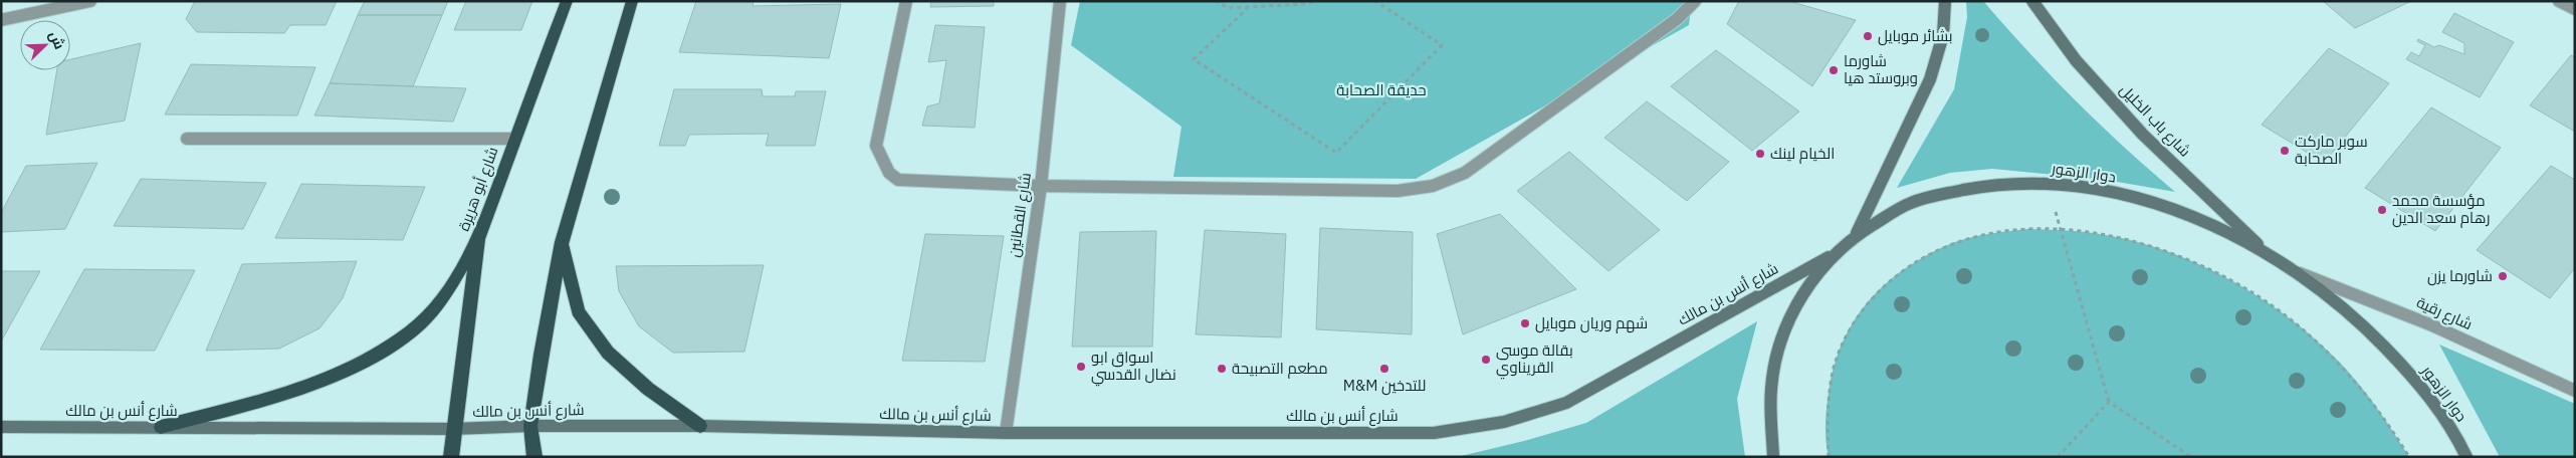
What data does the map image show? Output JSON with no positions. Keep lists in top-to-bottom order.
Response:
{
  "streets": {
    "highway": ["شارع أبو هريرة"],
    "main road": ["شارع باب الخليل", "دوار الزهور", "شارع أنس بن مالك"],
    "street": ["شارع القطانين", "شارع رقية"]
  },
  "crossings": [
    ["شارع باب الخليل", "دوار الزهور"],
    ["دوار الزهور", "شارع أنس بن مالك"],
    ["دوار الزهور", "شارع رقية"],
    ["شارع أبو هريرة", "شارع أنس بن مالك"],
    ["شارع القطانين", "شارع أنس بن مالك"]
  ],
  "parks": ["حديقة الصحابة"],
  "places": [
    "بشائر موبايل",
    "شاورما وبروستد هيا",
    "سوبر ماركت الصحابة",
    "الخيام لينك",
    "مؤسسة محمد رهام سعد الدين",
    "شاورما يزن",
    "شهم وريان موبايل",
    "بقالة موسى القريناوي",
    "اسواق ابو نضال القدسي",
    "مطعم التصبيحة",
    "M&M للتدخين"
  ],
  "north": "top right"
}
